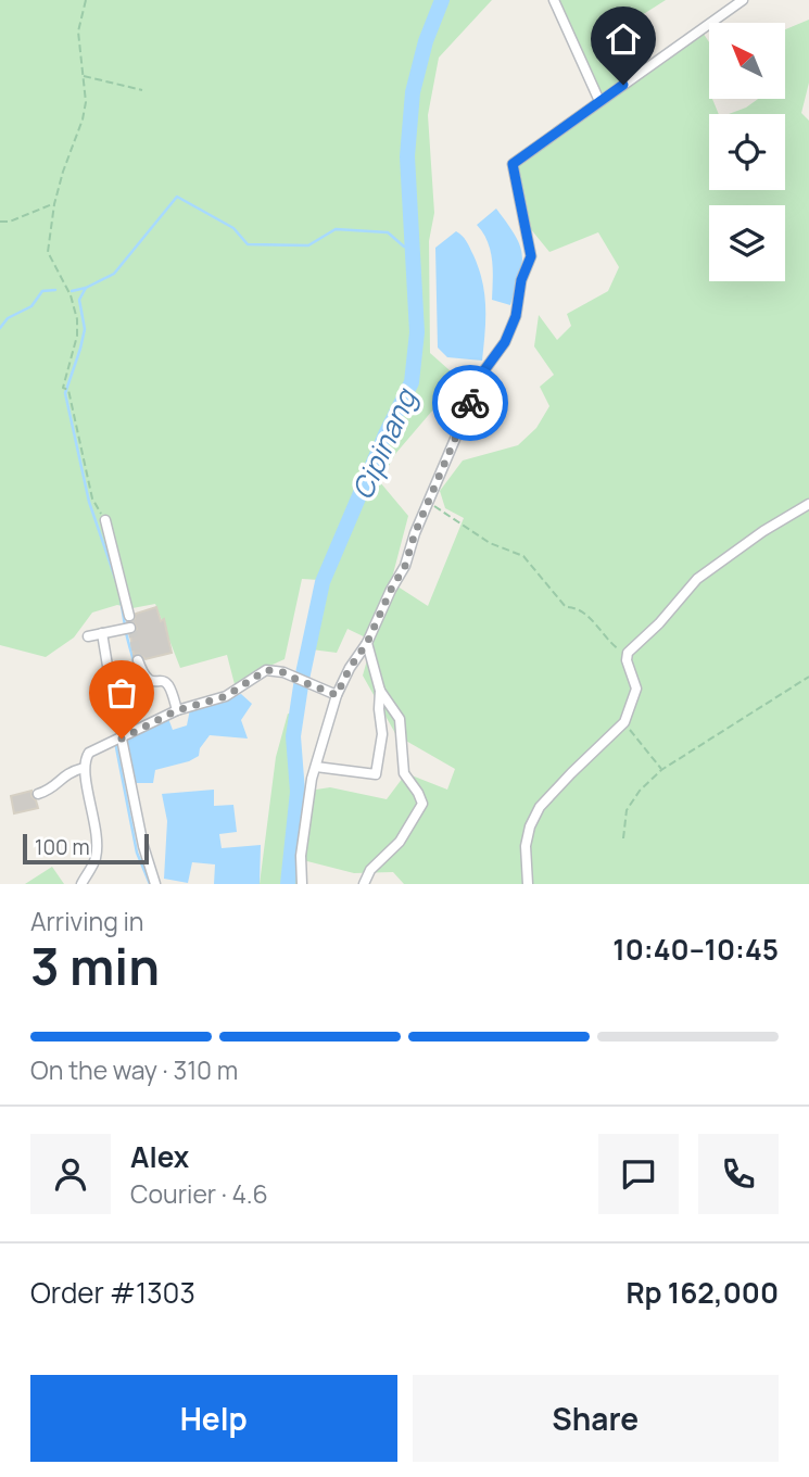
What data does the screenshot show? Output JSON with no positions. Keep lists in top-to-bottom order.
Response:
{
  "water": ["Cipinang"],
  "scale_bar": "100 m",
  "north": "top left",
  "page": {
    "scale": "100 m",
    "heading": ["3 min", "Arriving in", "10:40–10:45"],
    "panel": [
      "Alex",
      "Courier · 4.6",
      "Order #1303",
      "Rp 162,000"
    ],
    "bar": "On the way · 310 m",
    "buttons": ["Help", "Share"]
  }
}
